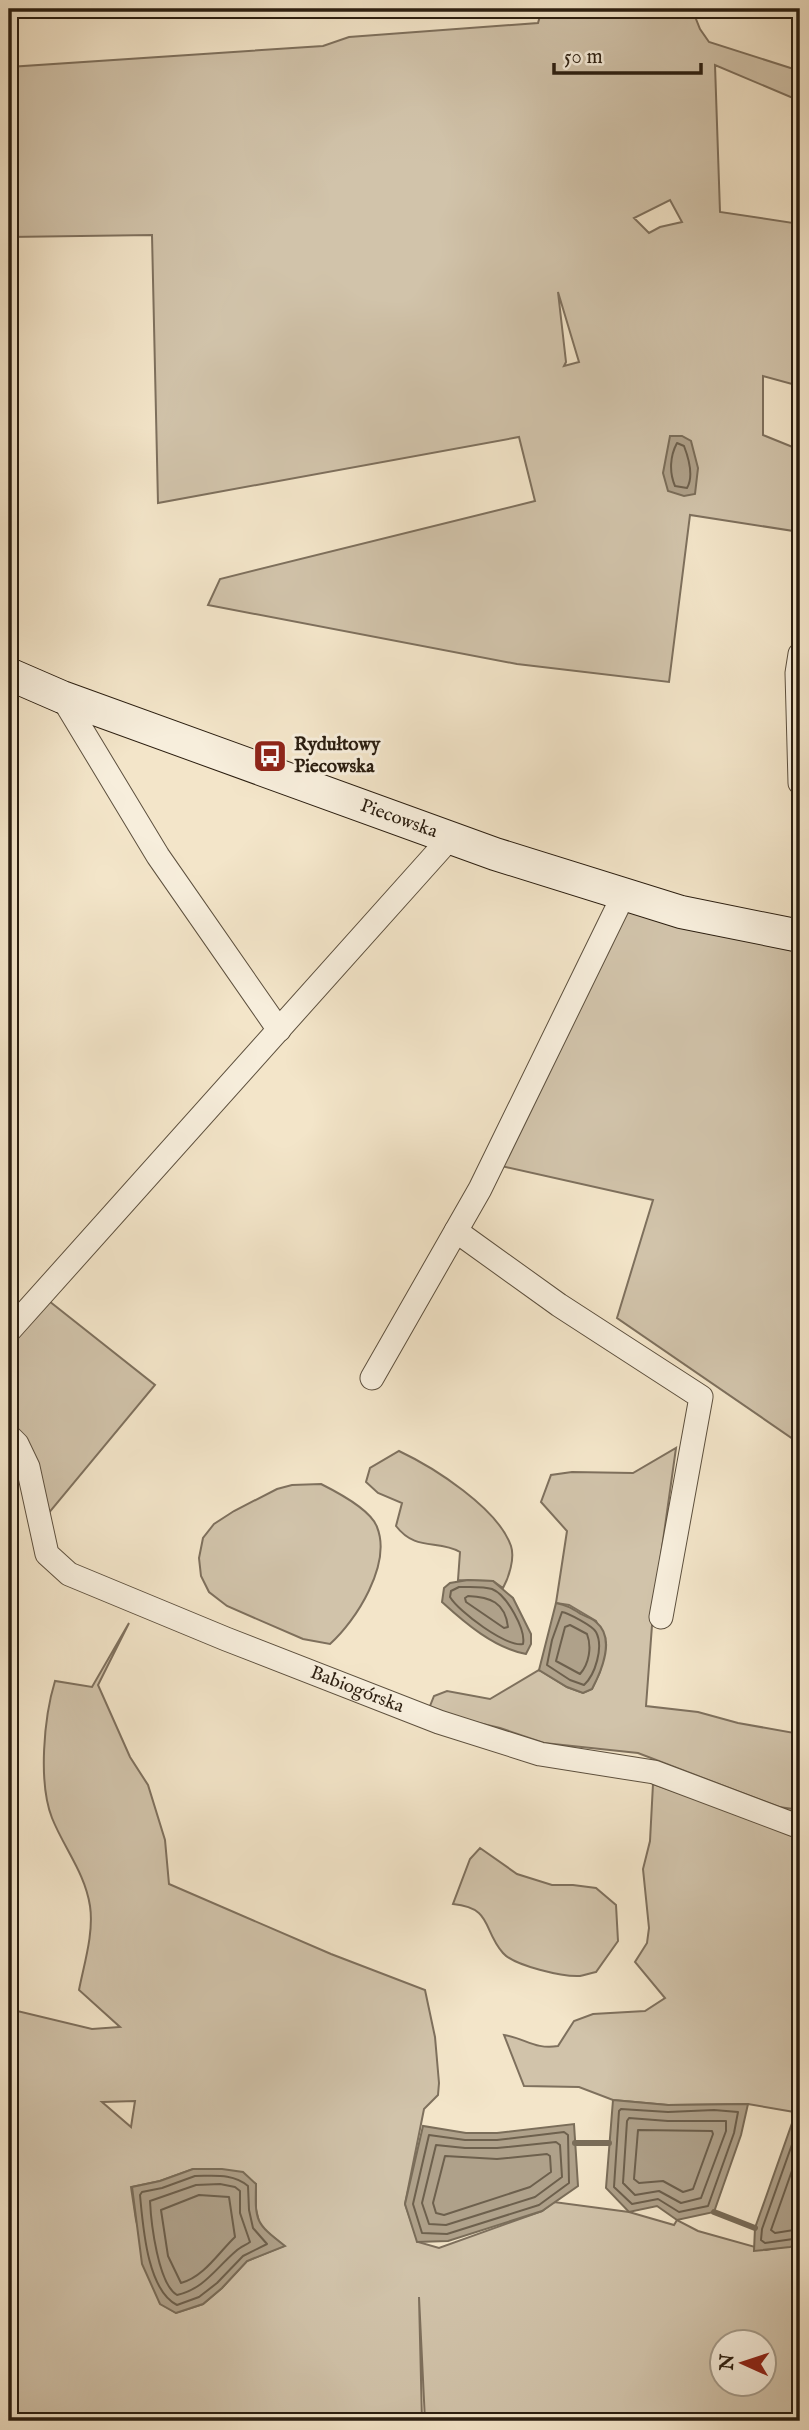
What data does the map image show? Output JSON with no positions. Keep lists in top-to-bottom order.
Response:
{
  "streets": {
    "street": ["Piecowska", "Babiogórska"]
  },
  "places": {
    "bus stop": ["Rydułtowy Piecowska"]
  },
  "scale_bar": "50 m",
  "north": "left"
}
